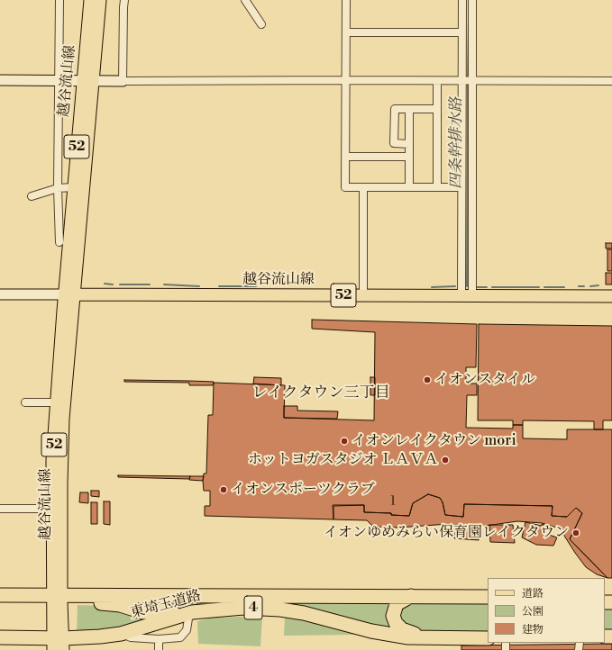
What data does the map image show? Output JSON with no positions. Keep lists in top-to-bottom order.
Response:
{
  "streets": {
    "highway": ["東埼玉道路", "4"],
    "main road": ["越谷流山線", "52"]
  },
  "crossings": [
    ["越谷流山線", "東埼玉道路"],
    ["越谷流山線", "4"],
    ["東埼玉道路", "4"]
  ],
  "districts": ["レイクタウン三丁目"],
  "water": ["四条幹排水路"],
  "places": [
    "イオンスタイル",
    "イオンレイクタウン mori",
    "ホットヨガスタジオ ＬＡＶＡ",
    "イオンスポーツクラブ",
    "イオンゆめみらい保育園レイクタウン"
  ],
  "house_numbers": ["1"],
  "legend": ["道路", "公園", "建物"]
}
